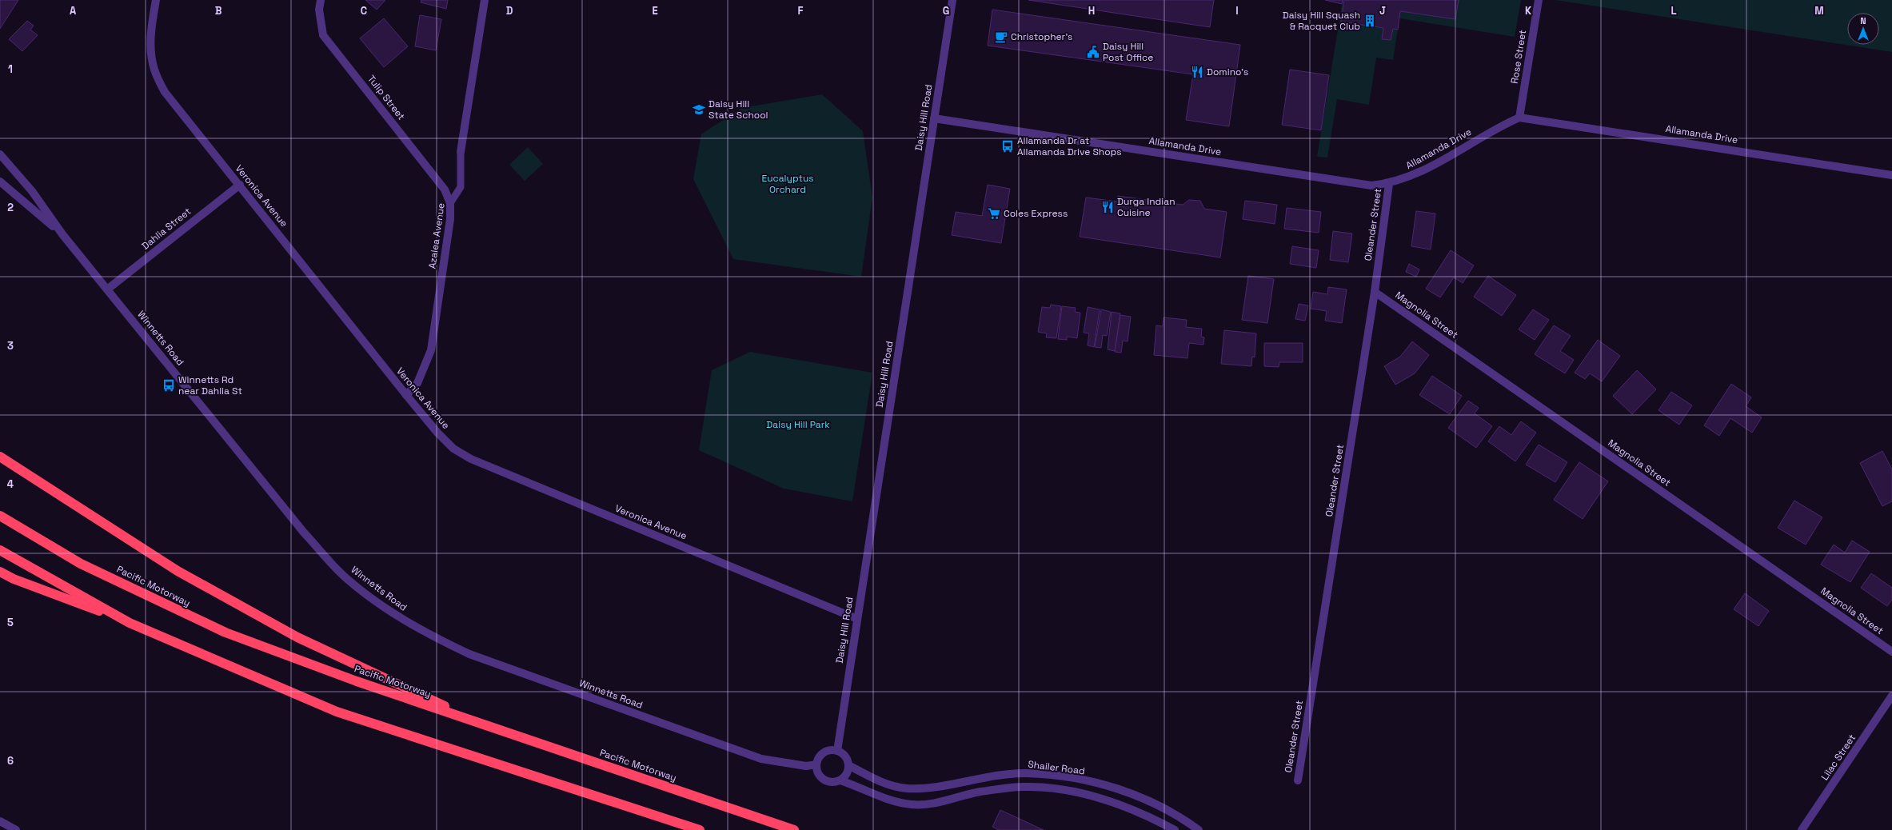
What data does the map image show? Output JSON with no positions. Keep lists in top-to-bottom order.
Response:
{
  "streets": {
    "highway": ["Pacific Motorway"],
    "street": [
      "Rose Street",
      "Tulip Street",
      "Daisy Hill Road",
      "Allamanda Drive",
      "Veronica Avenue",
      "Oleander Street",
      "Dahlia Street",
      "Azalea Avenue",
      "Magnolia Street",
      "Winnetts Road",
      "Lilac Street",
      "Shailer Road"
    ]
  },
  "crossings": [
    ["Rose Street", "Allamanda Drive"],
    ["Tulip Street", "Azalea Avenue"],
    ["Daisy Hill Road", "Allamanda Drive"],
    ["Daisy Hill Road", "Veronica Avenue"],
    ["Daisy Hill Road", "Winnetts Road"],
    ["Daisy Hill Road", "Shailer Road"],
    ["Allamanda Drive", "Oleander Street"],
    ["Veronica Avenue", "Dahlia Street"],
    ["Veronica Avenue", "Azalea Avenue"],
    ["Oleander Street", "Magnolia Street"],
    ["Dahlia Street", "Winnetts Road"],
    ["Winnetts Road", "Shailer Road"]
  ],
  "parks": ["Eucalyptus Orchard", "Daisy Hill Park"],
  "places": {
    "building": ["Daisy Hill Squash & Racquet Club"],
    "cafe": ["Christopher's"],
    "public building": ["Daisy Hill Post Office"],
    "restaurant": ["Domino's", "Durga Indian Cuisine"],
    "school or university": ["Daisy Hill State School"],
    "bus stop": ["Allamanda Dr at Allamanda Drive Shops", "Winnetts Rd near Dahlia St"],
    "supermarket": ["Coles Express"]
  },
  "north": "top",
  "grid": {
    "columns": [
      "A",
      "B",
      "C",
      "D",
      "E",
      "F",
      "G",
      "H",
      "I",
      "J",
      "K",
      "L",
      "M"
    ],
    "rows": [
      "1",
      "2",
      "3",
      "4",
      "5",
      "6"
    ]
  }
}
